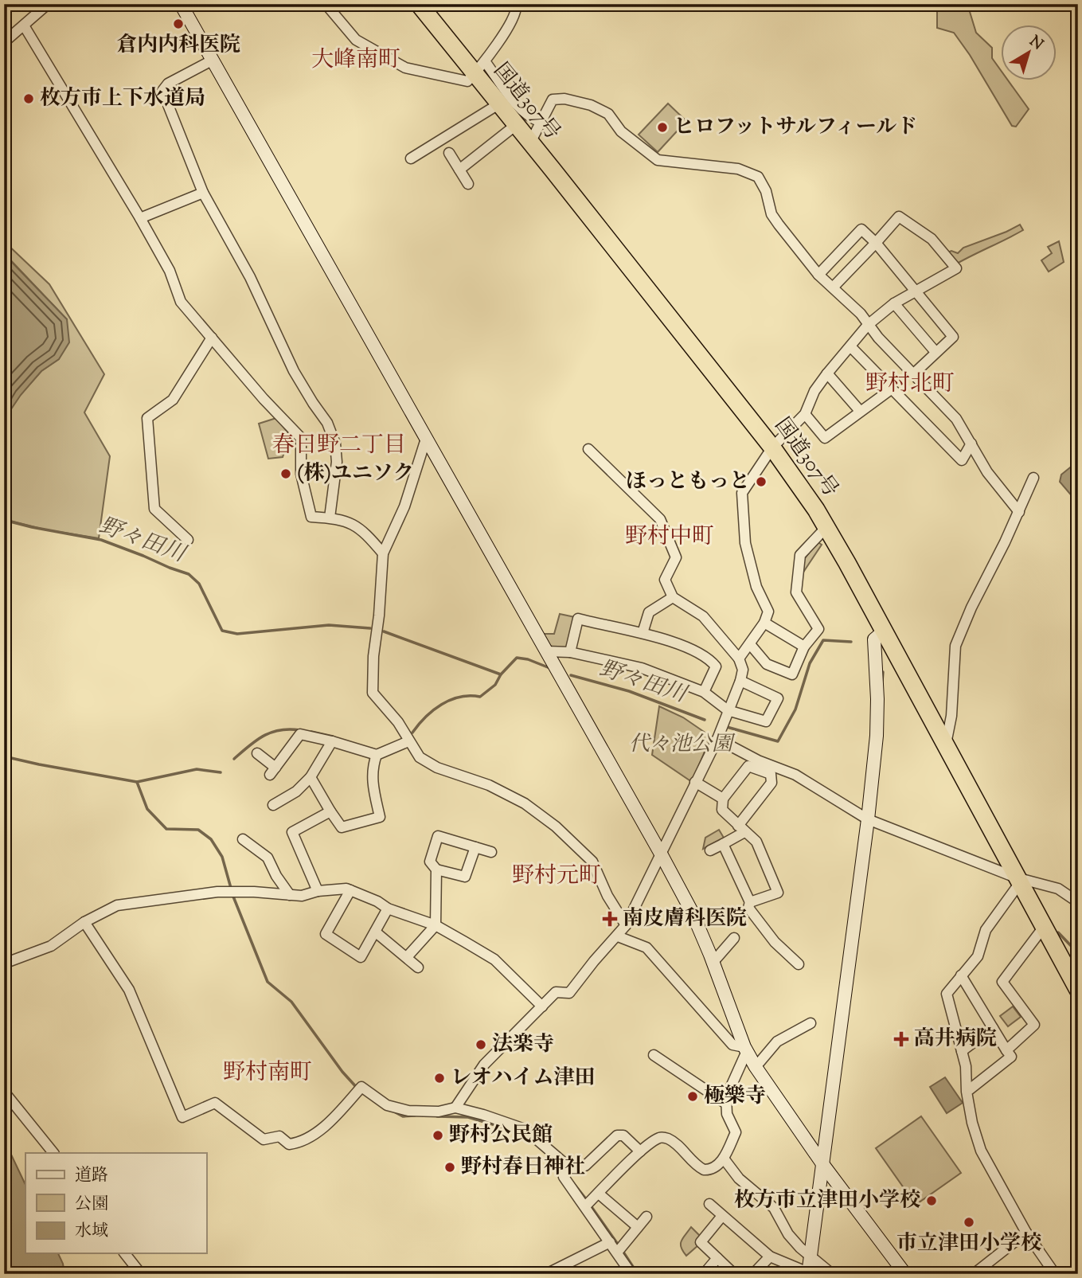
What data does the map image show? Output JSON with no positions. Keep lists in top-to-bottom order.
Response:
{
  "streets": {
    "highway": ["国道307号"]
  },
  "districts": [
    "大峰南町",
    "野村北町",
    "春日野二丁目",
    "野村中町",
    "野村元町",
    "野村南町"
  ],
  "water": ["野々田川"],
  "parks": ["代々池公園"],
  "places": {
    "other": [
      "倉内内科医院",
      "枚方市上下水道局",
      "ヒロフットサルフィールド",
      "(株)ユニソク",
      "ほっともっと",
      "法楽寺",
      "レオハイム津田",
      "極樂寺",
      "野村公民館",
      "野村春日神社",
      "枚方市立津田小学校",
      "市立津田小学校"
    ],
    "health": ["南皮膚科医院", "高井病院"]
  },
  "legend": ["道路", "公園", "水域"],
  "north": "top right"
}
